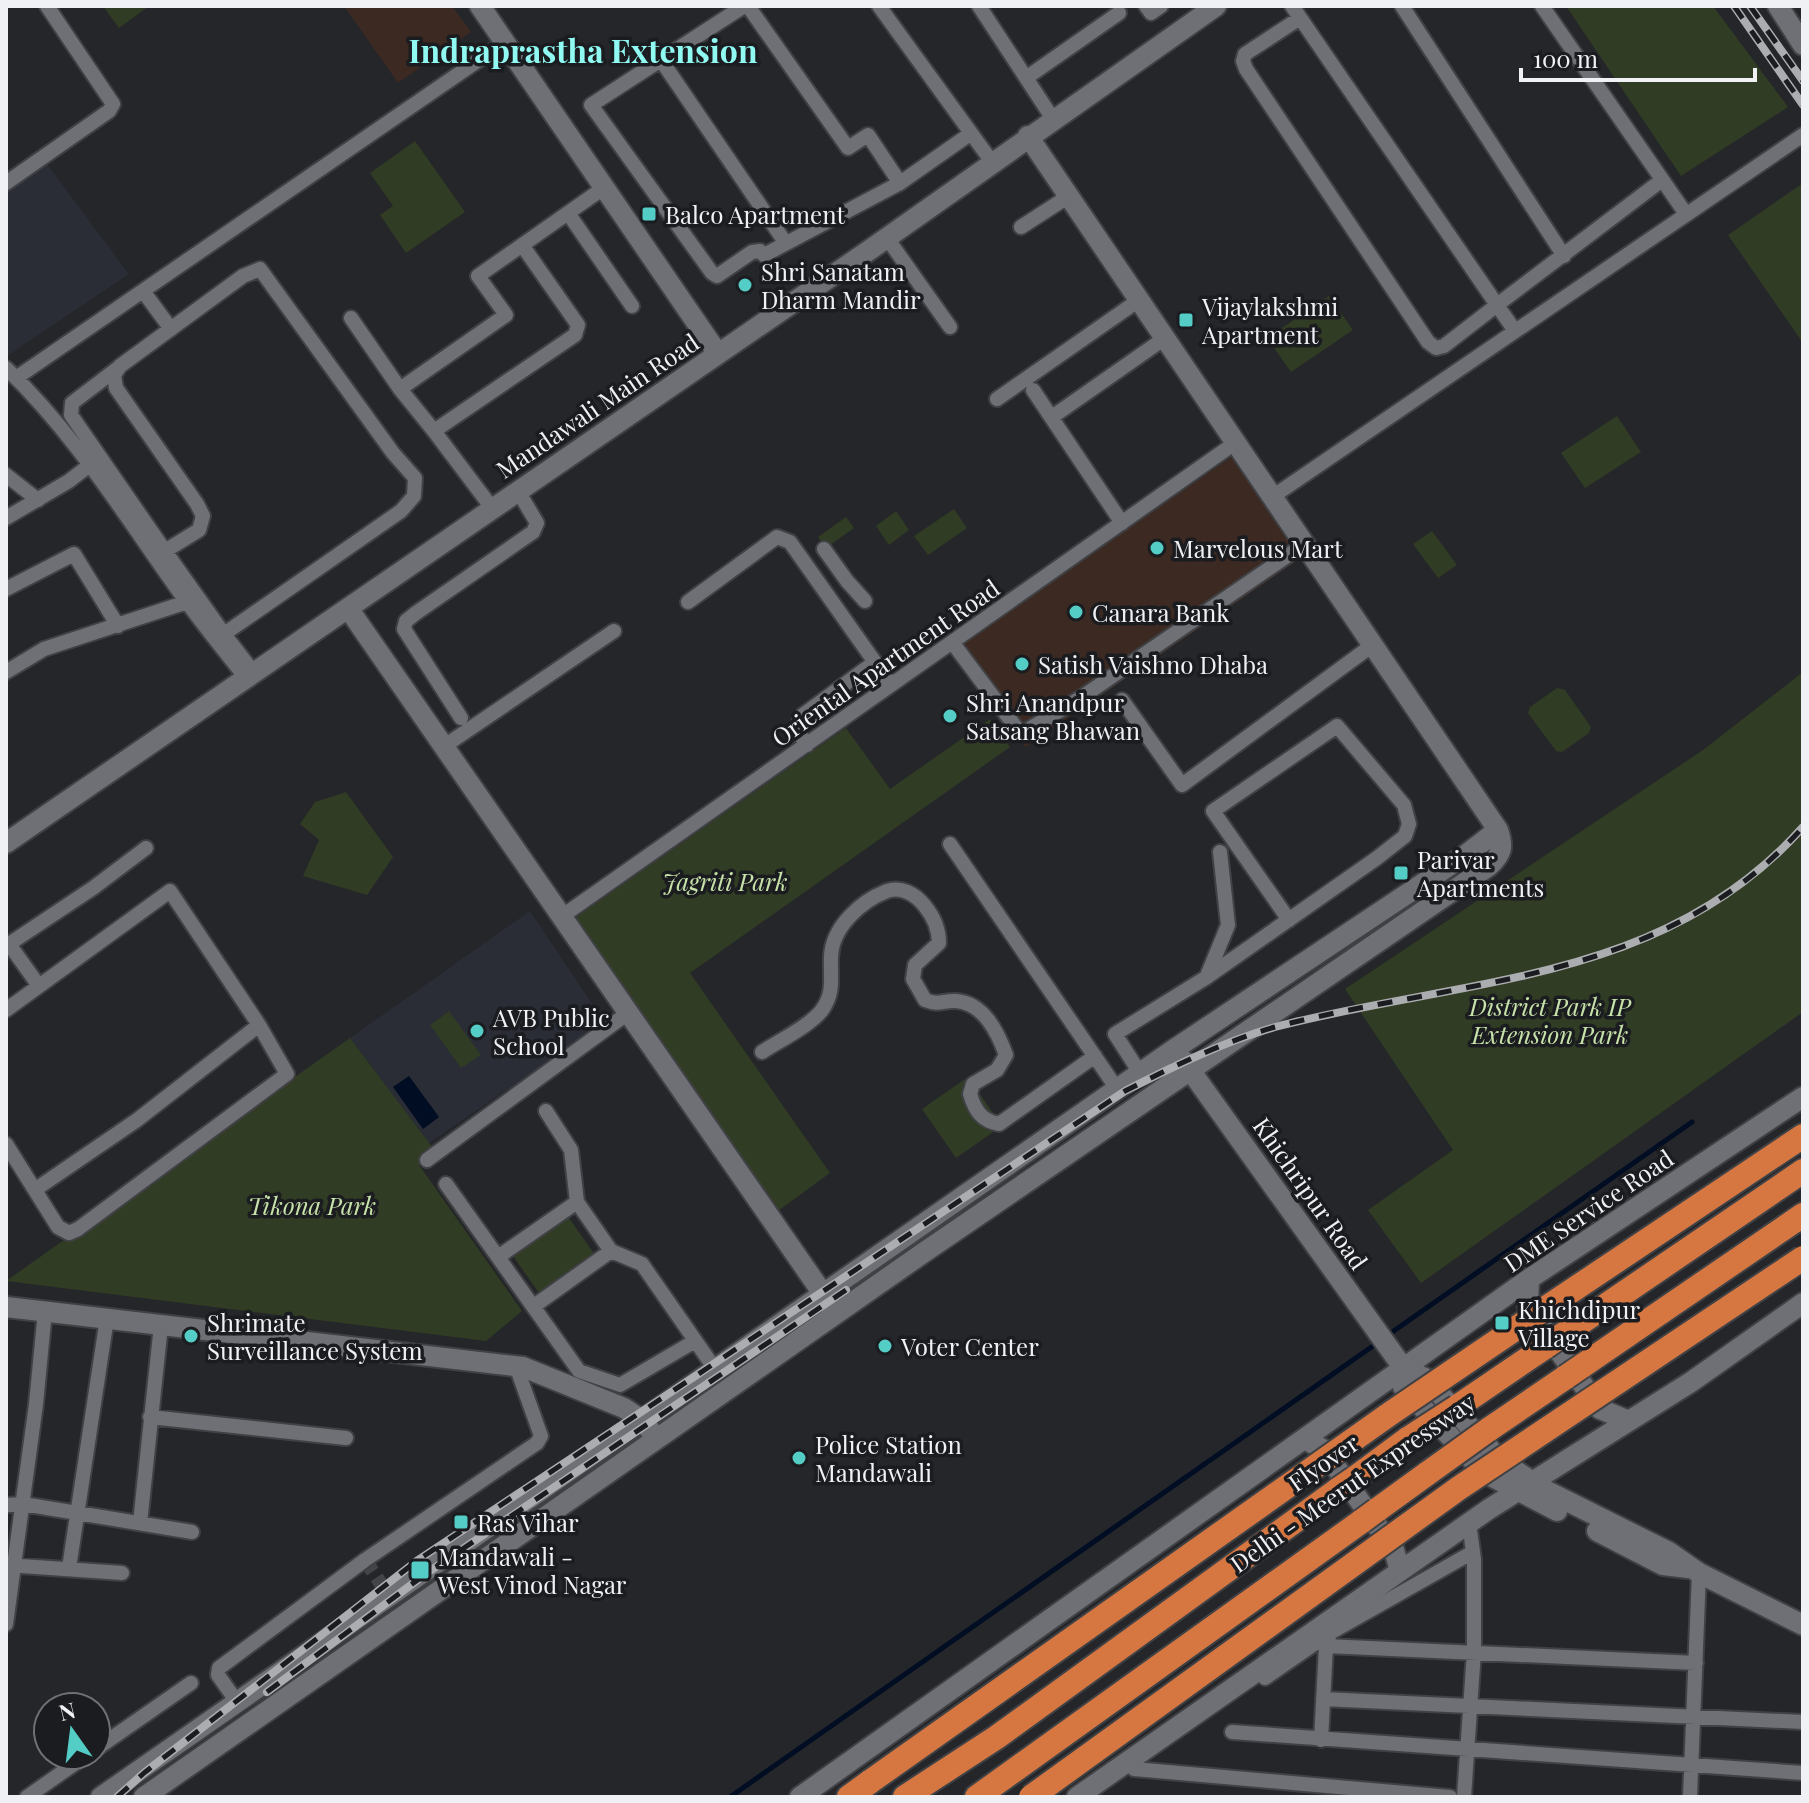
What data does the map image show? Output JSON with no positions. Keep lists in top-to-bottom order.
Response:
{
  "streets": {
    "highway": ["Flyover", "Delhi - Meerut Expressway"],
    "street": [
      "Mandawali Main Road",
      "Oriental Apartment Road",
      "Khichripur Road",
      "DME Service Road"
    ]
  },
  "crossings": [
    ["Khichripur Road", "DME Service Road"]
  ],
  "districts": ["Indraprastha Extension"],
  "parks": ["Jagriti Park", "District Park IP Extension Park", "Tikona Park"],
  "places": {
    "transit": [
      "Balco Apartment",
      "Vijaylakshmi Apartment",
      "Parivar Apartments",
      "Khichdipur Village",
      "Ras Vihar",
      "Mandawali - West Vinod Nagar"
    ],
    "other": [
      "Shri Sanatam Dharm Mandir",
      "Marvelous Mart",
      "Canara Bank",
      "Satish Vaishno Dhaba",
      "Shri Anandpur Satsang Bhawan",
      "AVB Public School",
      "Shrimate Surveillance System",
      "Voter Center",
      "Police Station Mandawali"
    ]
  },
  "scale_bar": "100 m",
  "north": "top"
}
